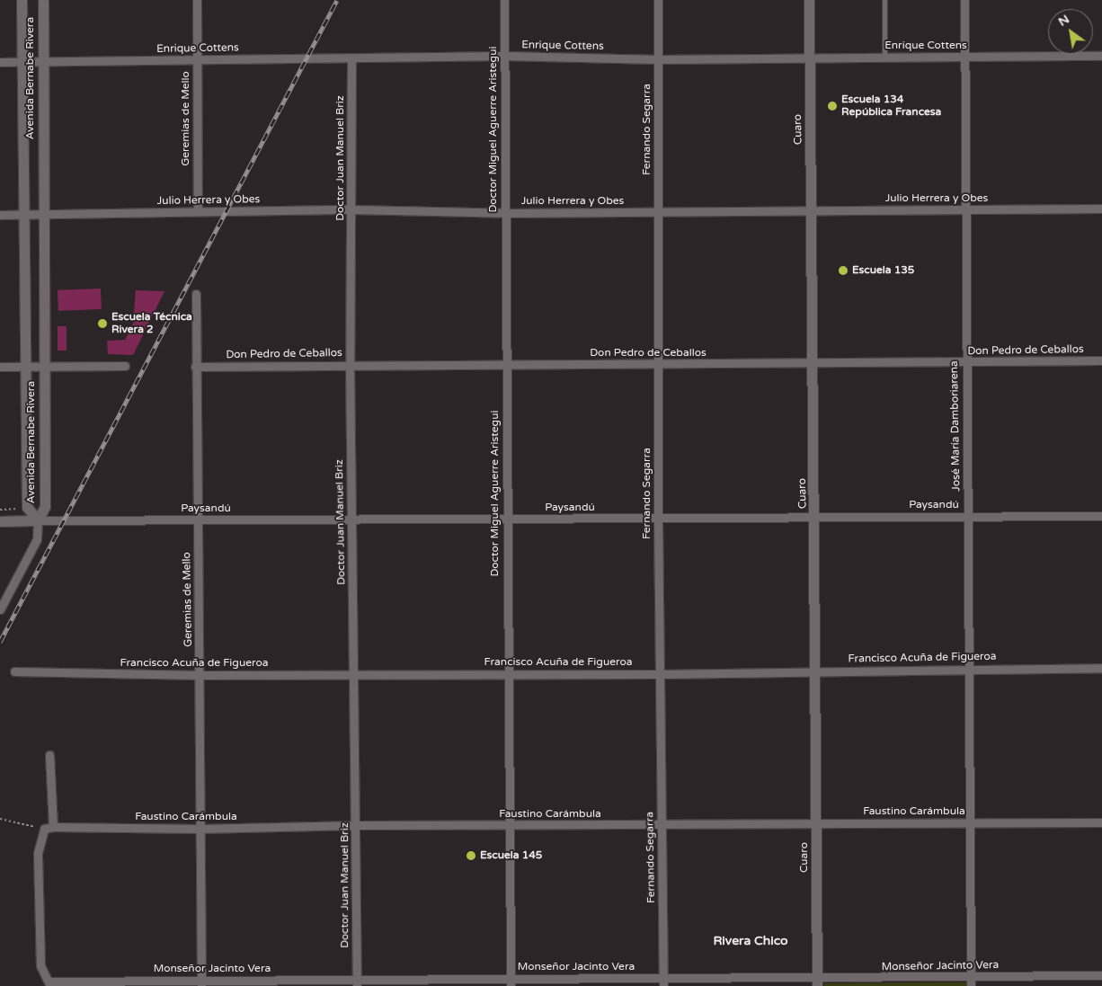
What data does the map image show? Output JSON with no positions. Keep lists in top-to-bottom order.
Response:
{
  "streets": {
    "street": [
      "Enrique Cottens",
      "Avenida Bernabe Rivera",
      "Geremias de Mello",
      "Doctor Miguel Aguerre Aristegui",
      "Fernando Segarra",
      "Cuaro",
      "Doctor Juan Manuel Briz",
      "Julio Herrera y Obes",
      "Don Pedro de Ceballos",
      "José María Damboriarena",
      "Paysandú",
      "Francisco Acuña de Figueroa",
      "Faustino Carámbula",
      "Monseñor Jacinto Vera"
    ]
  },
  "crossings": [
    ["Enrique Cottens", "Avenida Bernabe Rivera"],
    ["Enrique Cottens", "Geremias de Mello"],
    ["Enrique Cottens", "Doctor Miguel Aguerre Aristegui"],
    ["Enrique Cottens", "Fernando Segarra"],
    ["Enrique Cottens", "Cuaro"],
    ["Enrique Cottens", "Doctor Juan Manuel Briz"],
    ["Enrique Cottens", "José María Damboriarena"],
    ["Avenida Bernabe Rivera", "Julio Herrera y Obes"],
    ["Avenida Bernabe Rivera", "Paysandú"],
    ["Geremias de Mello", "Julio Herrera y Obes"],
    ["Geremias de Mello", "Don Pedro de Ceballos"],
    ["Geremias de Mello", "Paysandú"],
    ["Geremias de Mello", "Francisco Acuña de Figueroa"],
    ["Geremias de Mello", "Faustino Carámbula"],
    ["Geremias de Mello", "Monseñor Jacinto Vera"],
    ["Doctor Miguel Aguerre Aristegui", "Julio Herrera y Obes"],
    ["Doctor Miguel Aguerre Aristegui", "Don Pedro de Ceballos"],
    ["Doctor Miguel Aguerre Aristegui", "Paysandú"],
    ["Doctor Miguel Aguerre Aristegui", "Francisco Acuña de Figueroa"],
    ["Doctor Miguel Aguerre Aristegui", "Faustino Carámbula"],
    ["Doctor Miguel Aguerre Aristegui", "Monseñor Jacinto Vera"],
    ["Fernando Segarra", "Julio Herrera y Obes"],
    ["Fernando Segarra", "Don Pedro de Ceballos"],
    ["Fernando Segarra", "Paysandú"],
    ["Fernando Segarra", "Francisco Acuña de Figueroa"],
    ["Fernando Segarra", "Faustino Carámbula"],
    ["Fernando Segarra", "Monseñor Jacinto Vera"],
    ["Cuaro", "Julio Herrera y Obes"],
    ["Cuaro", "Don Pedro de Ceballos"],
    ["Cuaro", "Paysandú"],
    ["Cuaro", "Francisco Acuña de Figueroa"],
    ["Cuaro", "Faustino Carámbula"],
    ["Cuaro", "Monseñor Jacinto Vera"],
    ["Doctor Juan Manuel Briz", "Julio Herrera y Obes"],
    ["Doctor Juan Manuel Briz", "Don Pedro de Ceballos"],
    ["Doctor Juan Manuel Briz", "Paysandú"],
    ["Doctor Juan Manuel Briz", "Francisco Acuña de Figueroa"],
    ["Doctor Juan Manuel Briz", "Faustino Carámbula"],
    ["Doctor Juan Manuel Briz", "Monseñor Jacinto Vera"],
    ["Julio Herrera y Obes", "José María Damboriarena"],
    ["Don Pedro de Ceballos", "José María Damboriarena"],
    ["José María Damboriarena", "Paysandú"],
    ["José María Damboriarena", "Francisco Acuña de Figueroa"],
    ["José María Damboriarena", "Faustino Carámbula"],
    ["José María Damboriarena", "Monseñor Jacinto Vera"]
  ],
  "districts": ["Rivera Chico"],
  "places": [
    "Escuela 134 República Francesa",
    "Escuela 135",
    "Escuela Técnica Rivera 2",
    "Escuela 145"
  ],
  "north": "top left"
}
